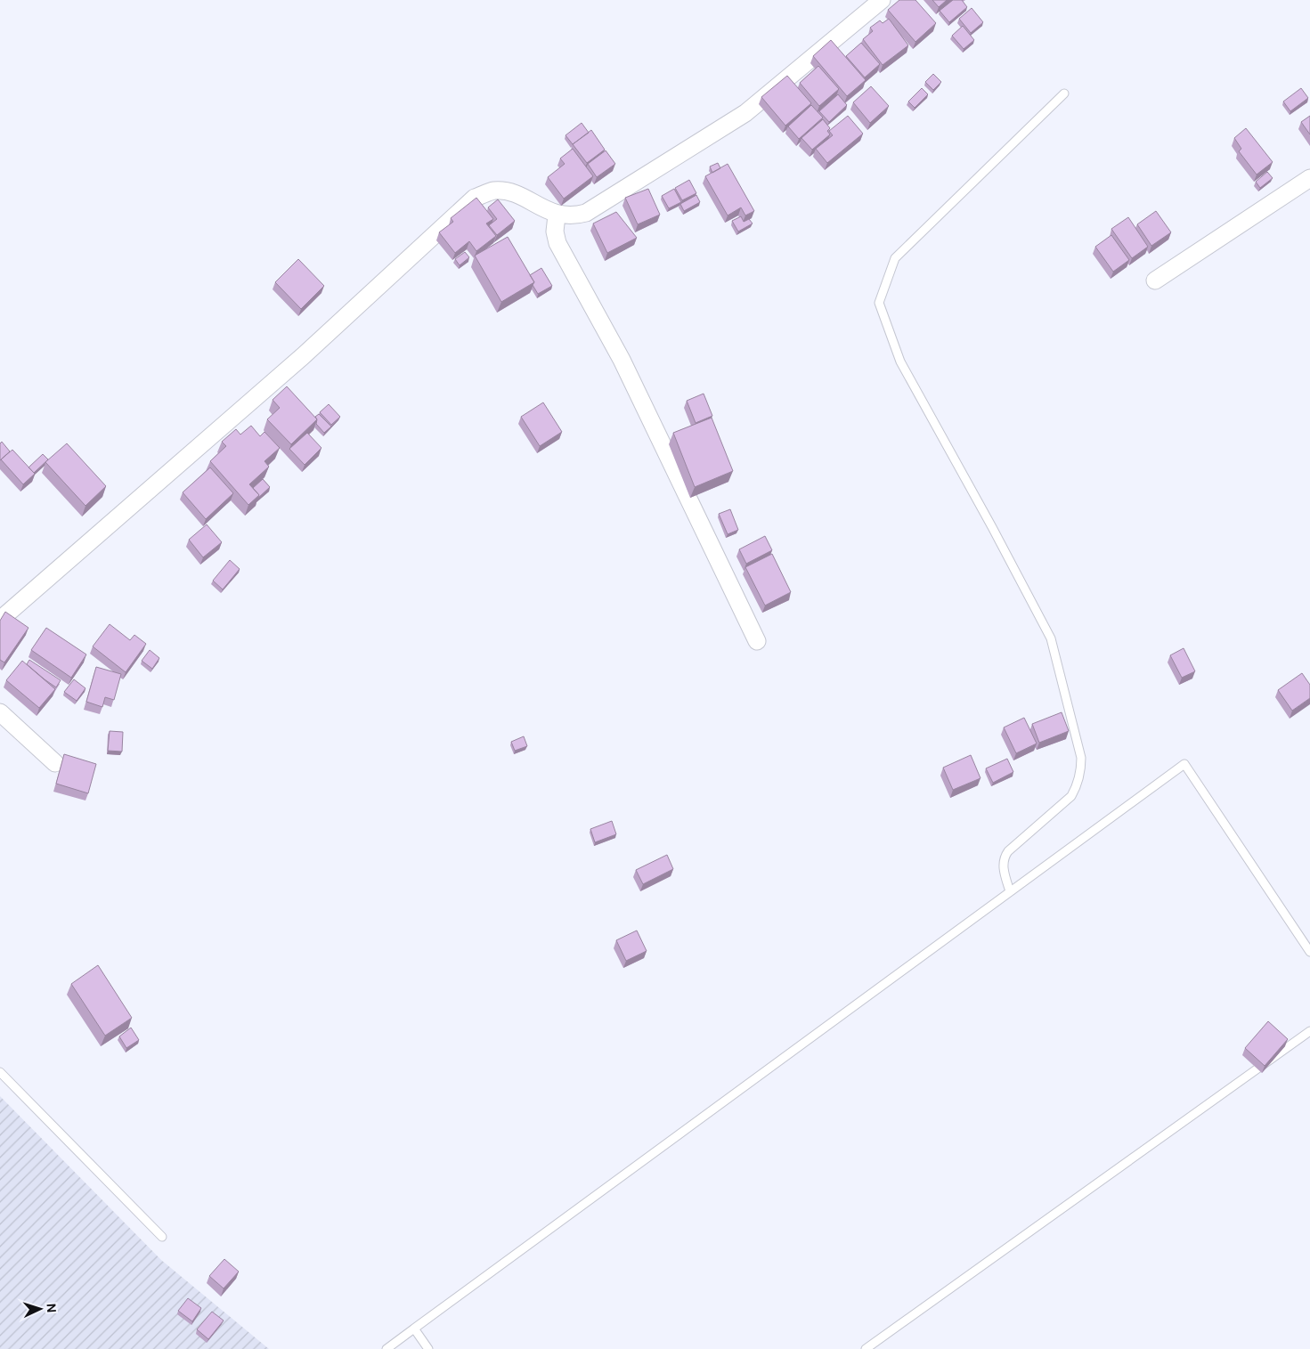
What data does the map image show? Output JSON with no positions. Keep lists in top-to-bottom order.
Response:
{
  "north": "right"
}
